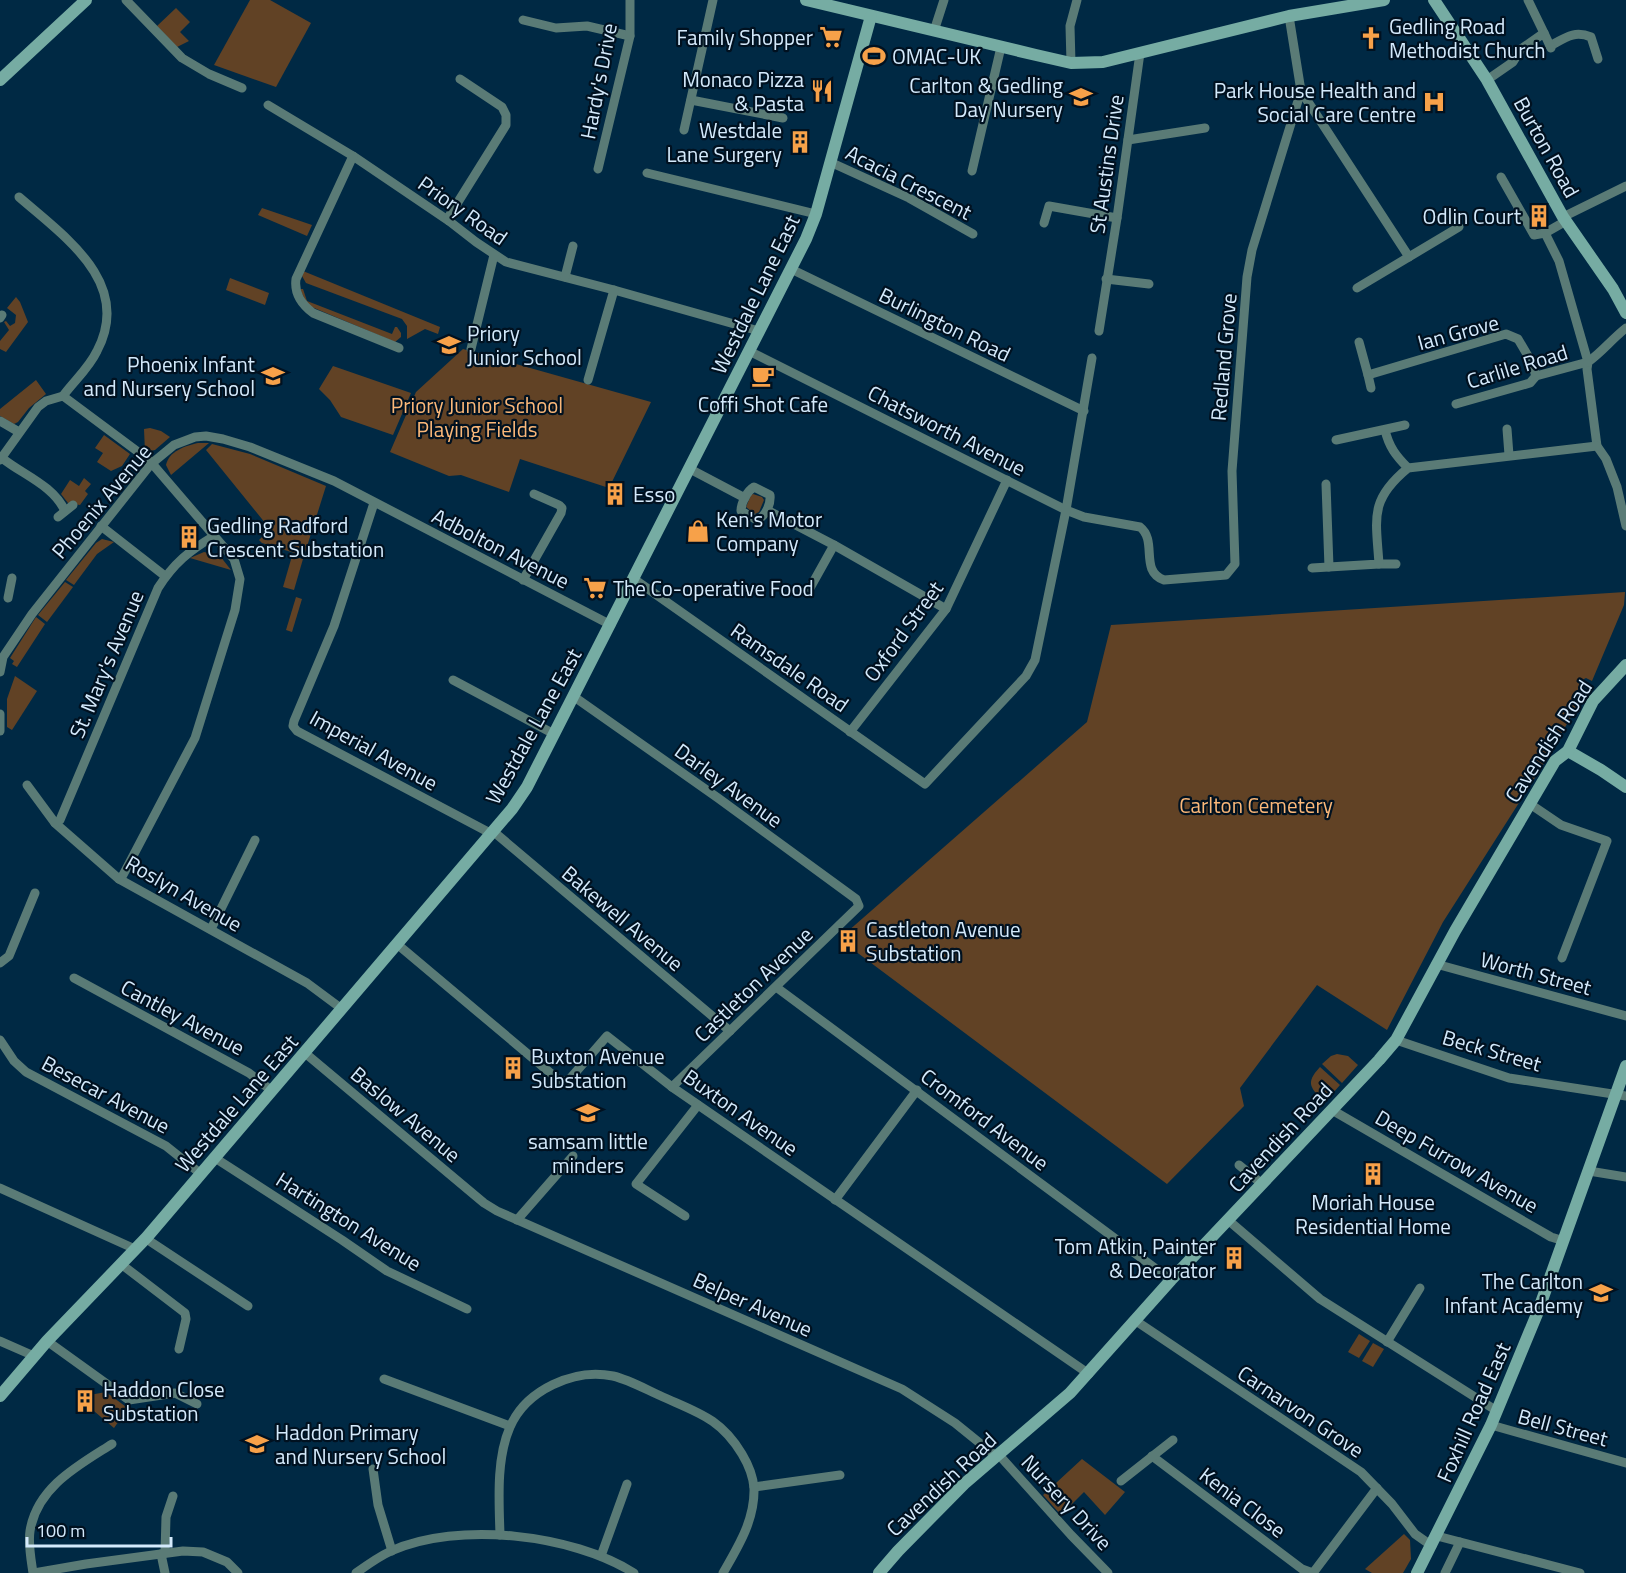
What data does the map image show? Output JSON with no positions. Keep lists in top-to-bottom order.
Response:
{
  "streets": {
    "street": [
      "Hardy's Drive",
      "Burton Road",
      "St Austins Drive",
      "Acacia Crescent",
      "Priory Road",
      "Westdale Lane East",
      "Burlington Road",
      "Ian Grove",
      "Redland Grove",
      "Carlile Road",
      "Chatsworth Avenue",
      "Phoenix Avenue",
      "Adbolton Avenue",
      "Oxford Street",
      "St. Mary's Avenue",
      "Ramsdale Road",
      "Cavendish Road",
      "Imperial Avenue",
      "Darley Avenue",
      "Roslyn Avenue",
      "Bakewell Avenue",
      "Worth Street",
      "Castleton Avenue",
      "Cantley Avenue",
      "Beck Street",
      "Besecar Avenue",
      "Buxton Avenue",
      "Baslow Avenue",
      "Cromford Avenue",
      "Deep Furrow Avenue",
      "Hartington Avenue",
      "Belper Avenue",
      "Carnarvon Grove",
      "Foxhill Road East",
      "Bell Street",
      "Nursery Drive",
      "Kenia Close"
    ]
  },
  "crossings": [
    ["Acacia Crescent", "Westdale Lane East"],
    ["Priory Road", "Westdale Lane East"],
    ["Westdale Lane East", "Burlington Road"],
    ["Westdale Lane East", "Chatsworth Avenue"],
    ["Westdale Lane East", "Adbolton Avenue"],
    ["Westdale Lane East", "Ramsdale Road"],
    ["Westdale Lane East", "Imperial Avenue"],
    ["Westdale Lane East", "Darley Avenue"],
    ["Westdale Lane East", "Roslyn Avenue"],
    ["Westdale Lane East", "Bakewell Avenue"],
    ["Westdale Lane East", "Cantley Avenue"],
    ["Westdale Lane East", "Besecar Avenue"],
    ["Westdale Lane East", "Buxton Avenue"],
    ["Westdale Lane East", "Baslow Avenue"],
    ["Westdale Lane East", "Hartington Avenue"],
    ["Ian Grove", "Carlile Road"],
    ["Redland Grove", "Chatsworth Avenue"],
    ["Chatsworth Avenue", "Oxford Street"],
    ["Chatsworth Avenue", "Ramsdale Road"],
    ["Phoenix Avenue", "Adbolton Avenue"],
    ["Phoenix Avenue", "Imperial Avenue"],
    ["Adbolton Avenue", "Imperial Avenue"],
    ["Oxford Street", "Ramsdale Road"],
    ["St. Mary's Avenue", "Roslyn Avenue"],
    ["Cavendish Road", "Worth Street"],
    ["Cavendish Road", "Beck Street"],
    ["Cavendish Road", "Buxton Avenue"],
    ["Cavendish Road", "Cromford Avenue"],
    ["Cavendish Road", "Deep Furrow Avenue"],
    ["Cavendish Road", "Belper Avenue"],
    ["Cavendish Road", "Carnarvon Grove"],
    ["Cavendish Road", "Nursery Drive"],
    ["Imperial Avenue", "Bakewell Avenue"],
    ["Darley Avenue", "Castleton Avenue"],
    ["Bakewell Avenue", "Castleton Avenue"],
    ["Castleton Avenue", "Buxton Avenue"],
    ["Castleton Avenue", "Cromford Avenue"],
    ["Beck Street", "Foxhill Road East"],
    ["Baslow Avenue", "Belper Avenue"],
    ["Deep Furrow Avenue", "Foxhill Road East"],
    ["Belper Avenue", "Nursery Drive"],
    ["Carnarvon Grove", "Foxhill Road East"],
    ["Foxhill Road East", "Bell Street"]
  ],
  "parks": ["Priory Junior School Playing Fields", "Carlton Cemetery"],
  "places": {
    "supermarket": ["Family Shopper", "The Co-operative Food"],
    "church": ["Gedling Road Methodist Church"],
    "sports": ["OMAC-UK"],
    "restaurant": ["Monaco Pizza & Pasta"],
    "school or university": [
      "Carlton & Gedling Day Nursery",
      "Priory Junior School",
      "Phoenix Infant and Nursery School",
      "samsam little minders",
      "The Carlton Infant Academy",
      "Haddon Primary and Nursery School"
    ],
    "hospital": ["Park House Health and Social Care Centre"],
    "building": [
      "Westdale Lane Surgery",
      "Odlin Court",
      "Esso",
      "Gedling Radford Crescent Substation",
      "Castleton Avenue Substation",
      "Buxton Avenue Substation",
      "Moriah House Residential Home",
      "Tom Atkin, Painter & Decorator",
      "Haddon Close Substation"
    ],
    "cafe": ["Coffi Shot Cafe"],
    "shop": ["Ken's Motor Company"]
  },
  "scale_bar": "100 m"
}
